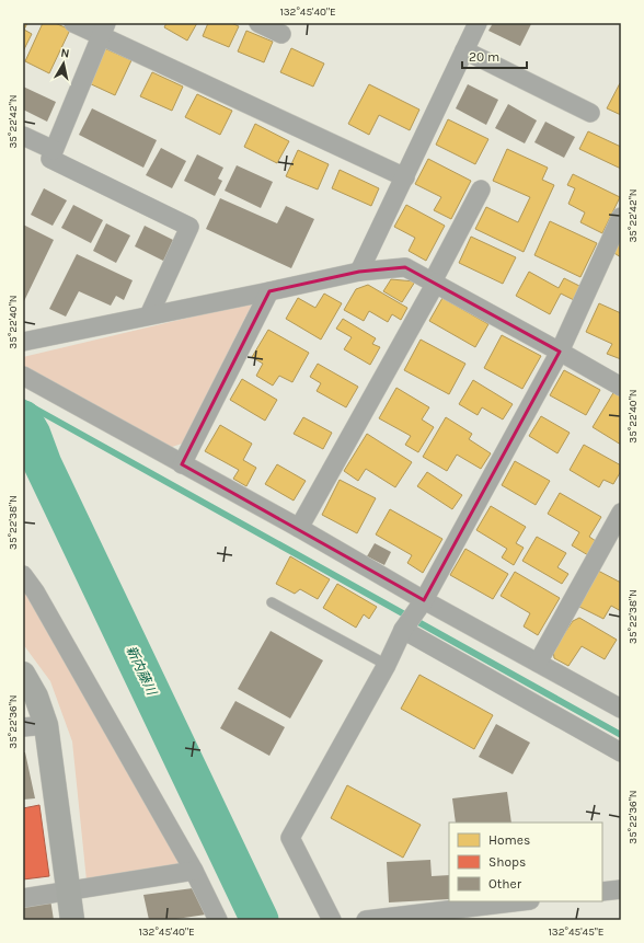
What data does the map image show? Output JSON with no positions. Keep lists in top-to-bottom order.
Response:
{
  "water": ["新内藤川"],
  "legend": ["Homes", "Shops", "Other"],
  "scale_bar": "20 m",
  "north": "top",
  "coordinates": [
    "132°45'40\"E",
    "35°22'42\"N",
    "35°22'40\"N",
    "35°22'38\"N",
    "35°22'36\"N",
    "132°45'45\"E"
  ]
}
